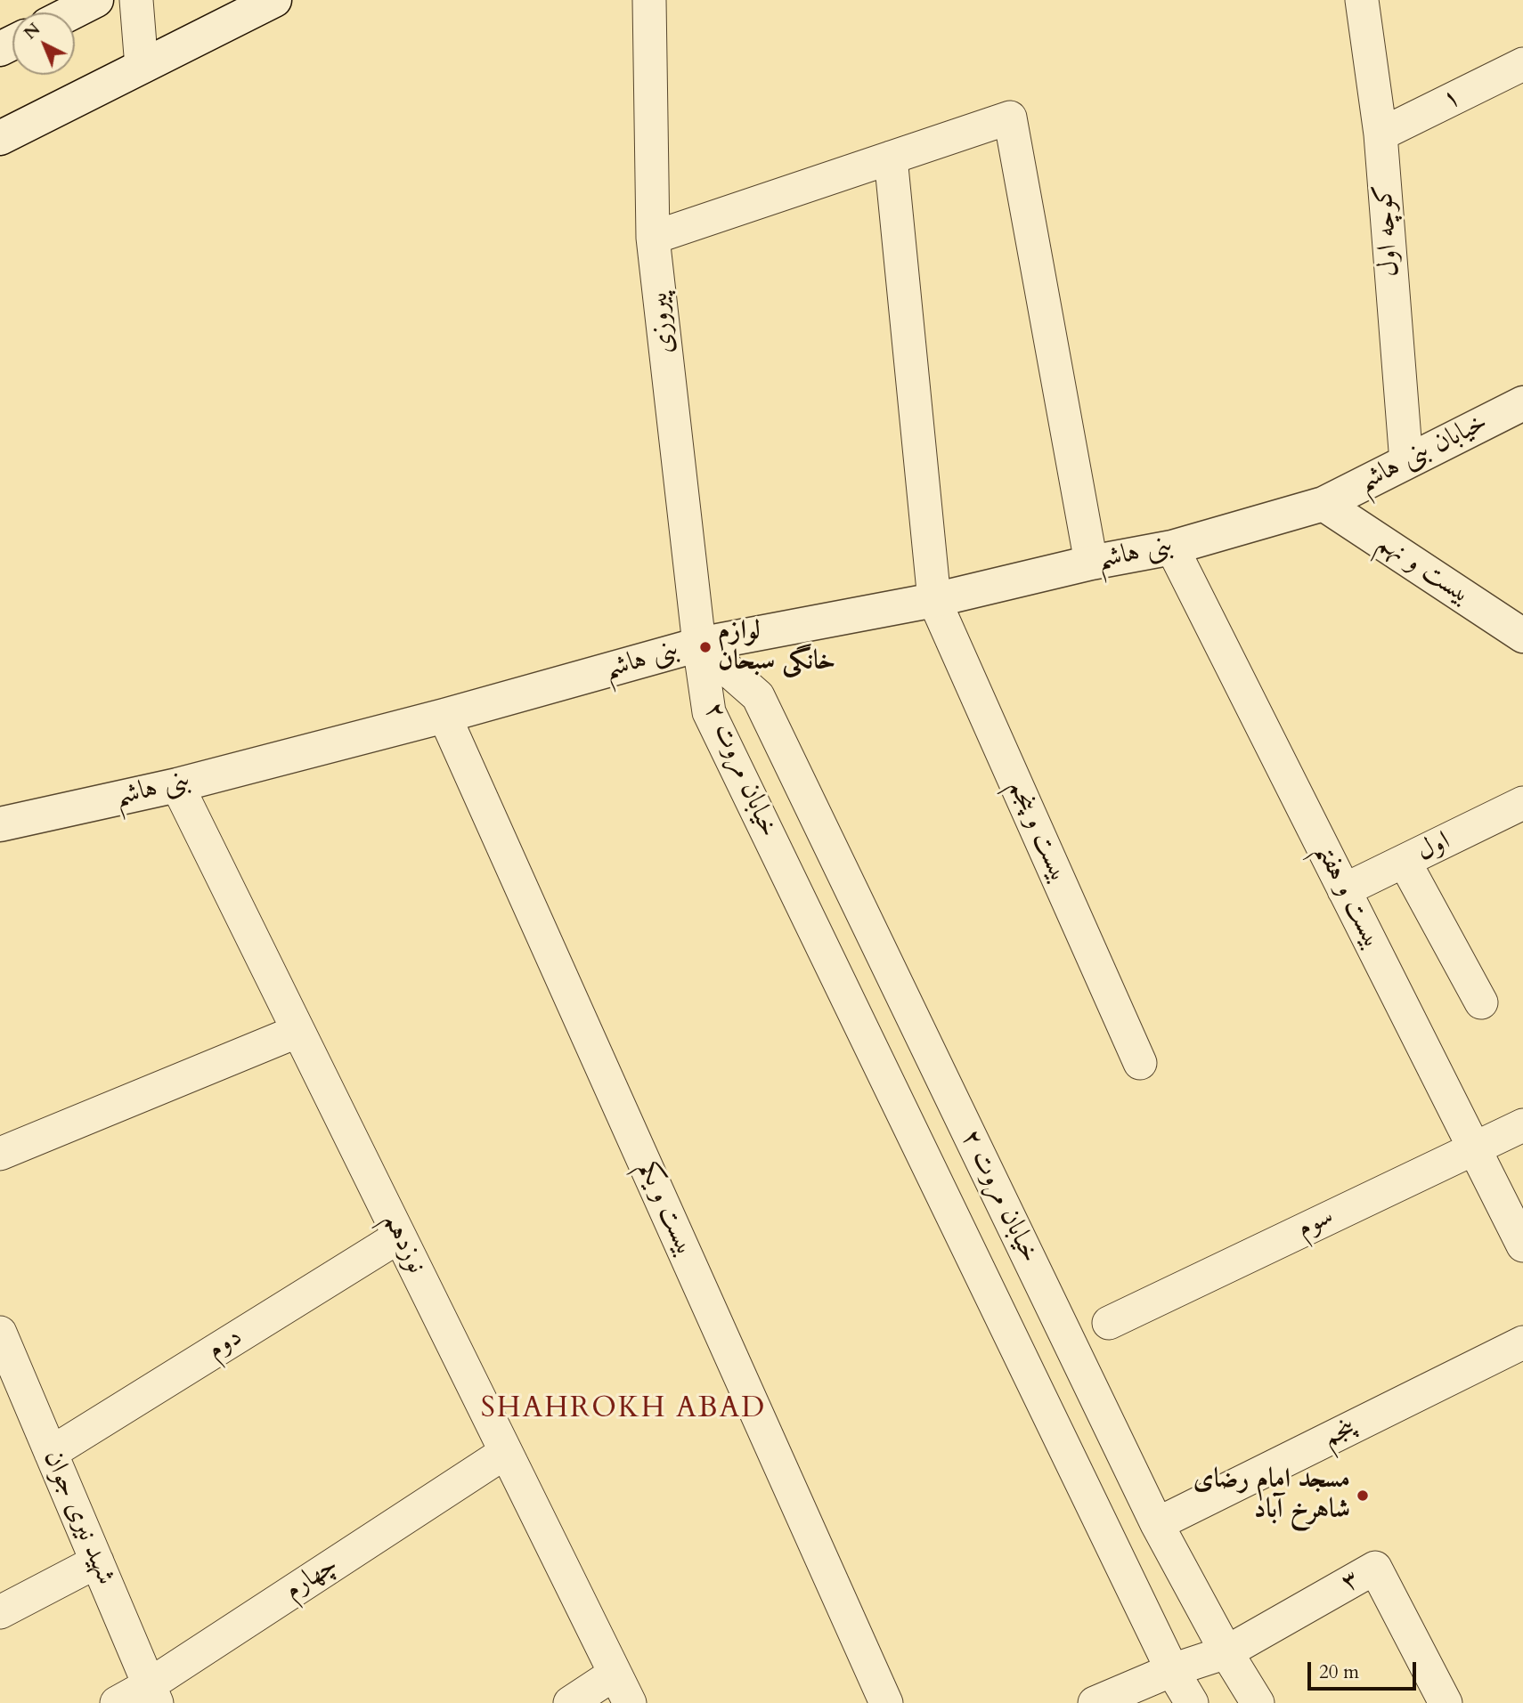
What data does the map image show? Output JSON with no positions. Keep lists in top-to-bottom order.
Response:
{
  "streets": {
    "street": [
      "۱",
      "کوچه اول",
      "پیروزی",
      "خیابان بنی هاشم",
      "بنی هاشم",
      "بیست و نهم",
      "خیابان مروت ۲",
      "بیست و پنجم",
      "اول",
      "بیست و هفتم",
      "بیست و یکم",
      "سوم",
      "نوزدهم",
      "دوم",
      "پنجم",
      "شهید نیری جوان",
      "چهارم",
      "۳"
    ]
  },
  "crossings": [
    ["۱", "کوچه اول"],
    ["کوچه اول", "خیابان بنی هاشم"],
    ["پیروزی", "بنی هاشم"],
    ["پیروزی", "خیابان مروت ۲"],
    ["خیابان بنی هاشم", "بنی هاشم"],
    ["خیابان بنی هاشم", "بیست و نهم"],
    ["بنی هاشم", "بیست و نهم"],
    ["بنی هاشم", "خیابان مروت ۲"],
    ["بنی هاشم", "بیست و پنجم"],
    ["بنی هاشم", "بیست و هفتم"],
    ["بنی هاشم", "بیست و یکم"],
    ["بنی هاشم", "نوزدهم"],
    ["خیابان مروت ۲", "پنجم"],
    ["خیابان مروت ۲", "۳"],
    ["اول", "بیست و هفتم"],
    ["بیست و هفتم", "سوم"],
    ["نوزدهم", "دوم"],
    ["نوزدهم", "چهارم"],
    ["دوم", "شهید نیری جوان"],
    ["شهید نیری جوان", "چهارم"]
  ],
  "districts": ["SHAHROKH ABAD"],
  "places": ["لوازم خانگی سبحان", "مسجد امام رضای شاهرخ آباد"],
  "scale_bar": "20 m",
  "north": "top left"
}
